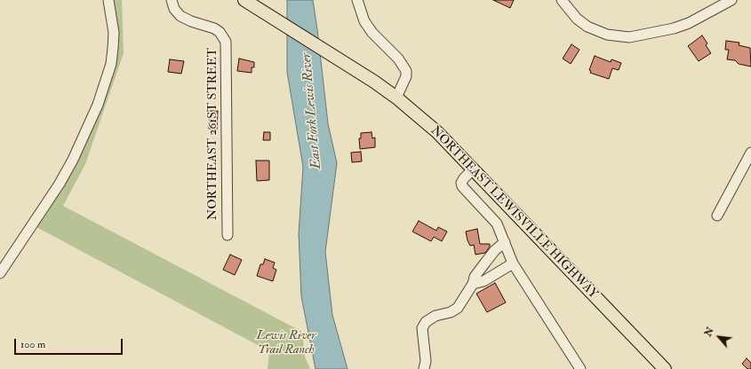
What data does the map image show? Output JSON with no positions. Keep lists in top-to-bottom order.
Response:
{
  "streets": {
    "main road": ["NORTHEAST LEWISVILLE HIGHWAY"],
    "street": ["NORTHEAST 261ST STREET"]
  },
  "water": ["East Fork Lewis River"],
  "parks": ["Lewis River Trail Ranch"],
  "scale_bar": "100 m",
  "north": "top left"
}
